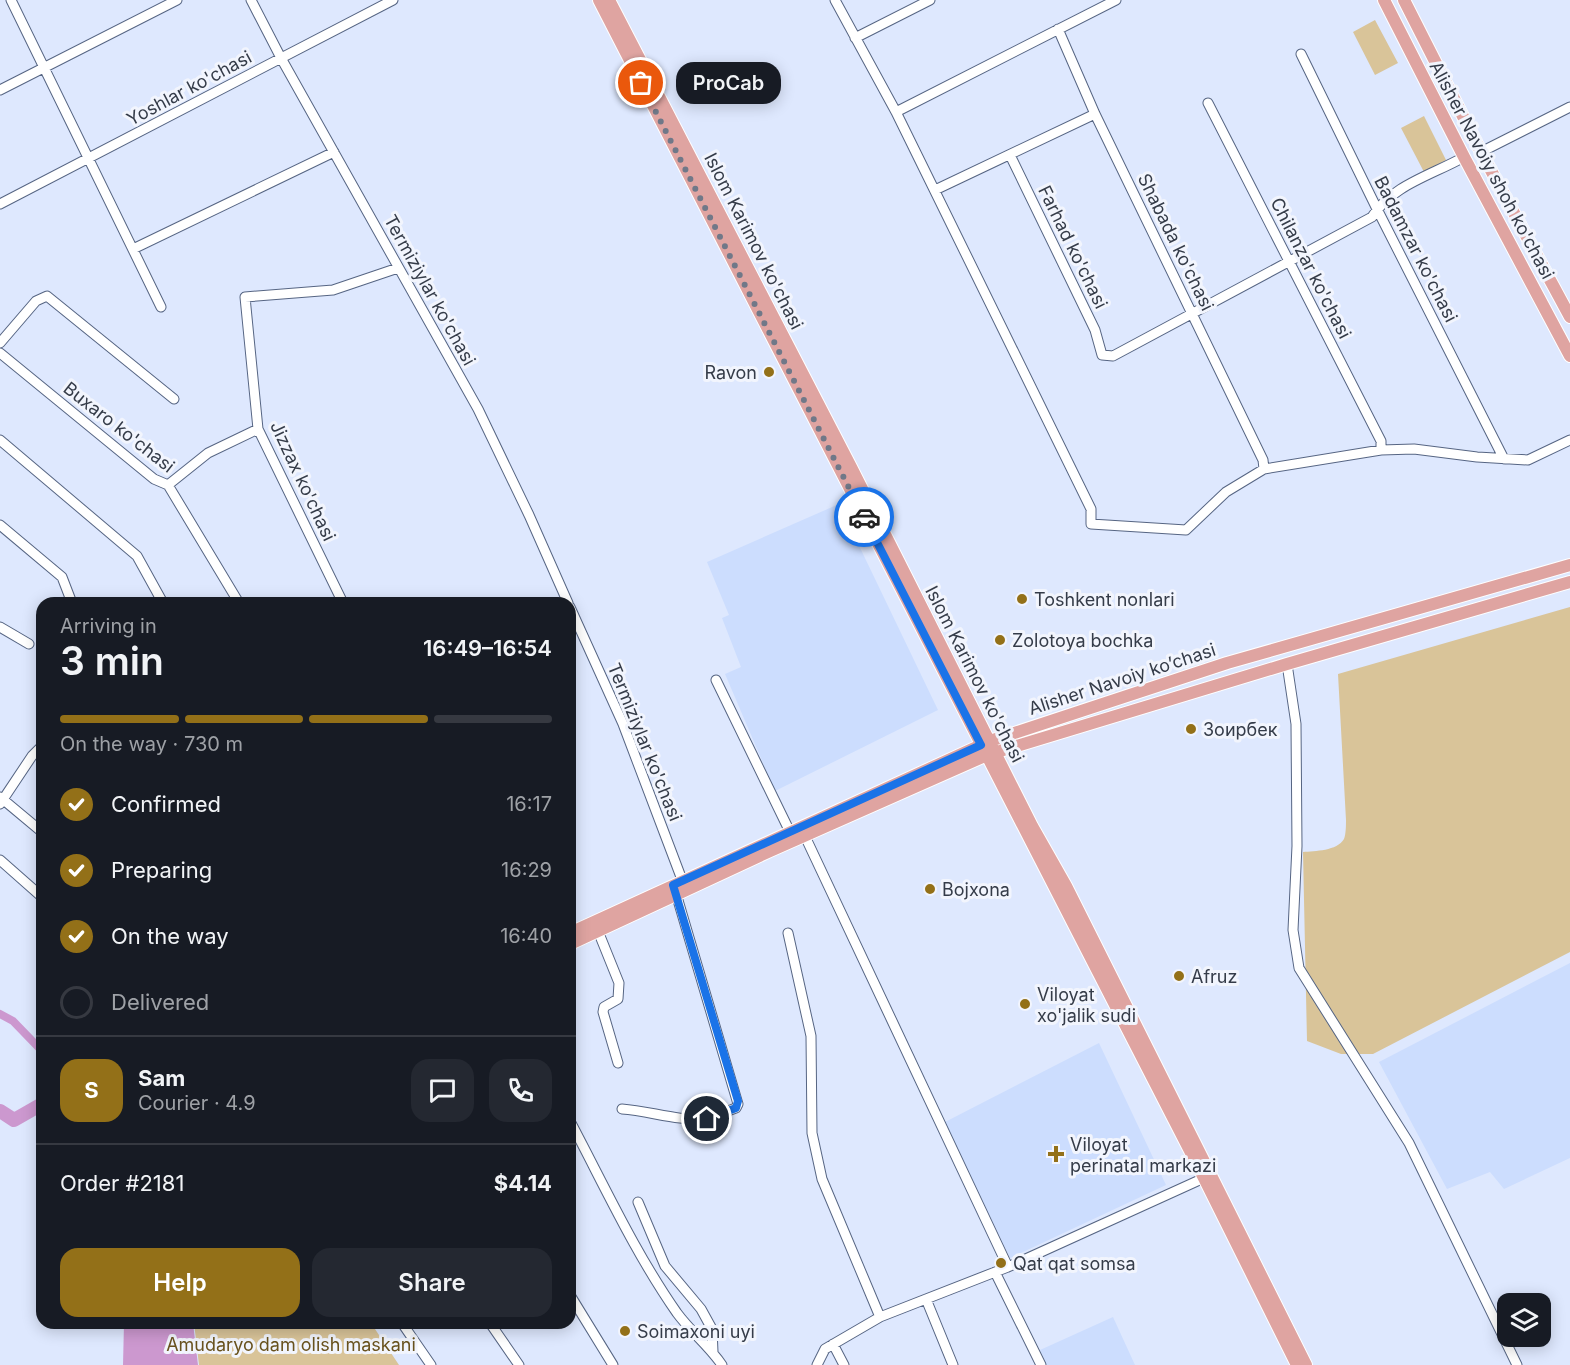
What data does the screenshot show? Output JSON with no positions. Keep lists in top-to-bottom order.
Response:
{
  "streets": {
    "main road": ["Alisher Navoiy shoh ko'chasi", "Islom Karimov ko'chasi", "Alisher Navoiy ko’chasi"],
    "street": [
      "Yoshlar ko'chasi",
      "Shabada ko'chasi",
      "Farhad ko'chasi",
      "Badamzar ko'chasi",
      "Chilanzar ko'chasi",
      "Termiziylar ko'chasi",
      "Buxaro ko'chasi",
      "Jizzax ko'chasi"
    ]
  },
  "crossings": [
    ["Yoshlar ko'chasi", "Termiziylar ko'chasi"],
    ["Islom Karimov ko'chasi", "Alisher Navoiy ko’chasi"],
    ["Shabada ko'chasi", "Farhad ko'chasi"],
    ["Termiziylar ko'chasi", "Jizzax ko'chasi"],
    ["Termiziylar ko'chasi", "Alisher Navoiy ko’chasi"]
  ],
  "parks": ["Amudaryo dam olish maskani"],
  "places": {
    "other": [
      "ProCab",
      "Ravon",
      "Toshkent nonlari",
      "Zolotoya bochka",
      "Зоирбек",
      "Bojxona",
      "Afruz",
      "Viloyat xo'jalik sudi",
      "Qat qat somsa",
      "Soimaxoni uyi"
    ],
    "health": ["Viloyat perinatal markazi"]
  },
  "page": {
    "bubble": "ProCab",
    "heading": ["3 min", "Arriving in", "16:49–16:54"],
    "panel": [
      "Sam",
      "Courier · 4.9",
      "Order #2181",
      "$4.14"
    ],
    "bar": "On the way · 730 m",
    "list": [
      ["Confirmed", "16:17"],
      ["Preparing", "16:29"],
      ["On the way", "16:40"],
      "Delivered"
    ],
    "round": "S",
    "buttons": ["Help", "Share"]
  }
}
